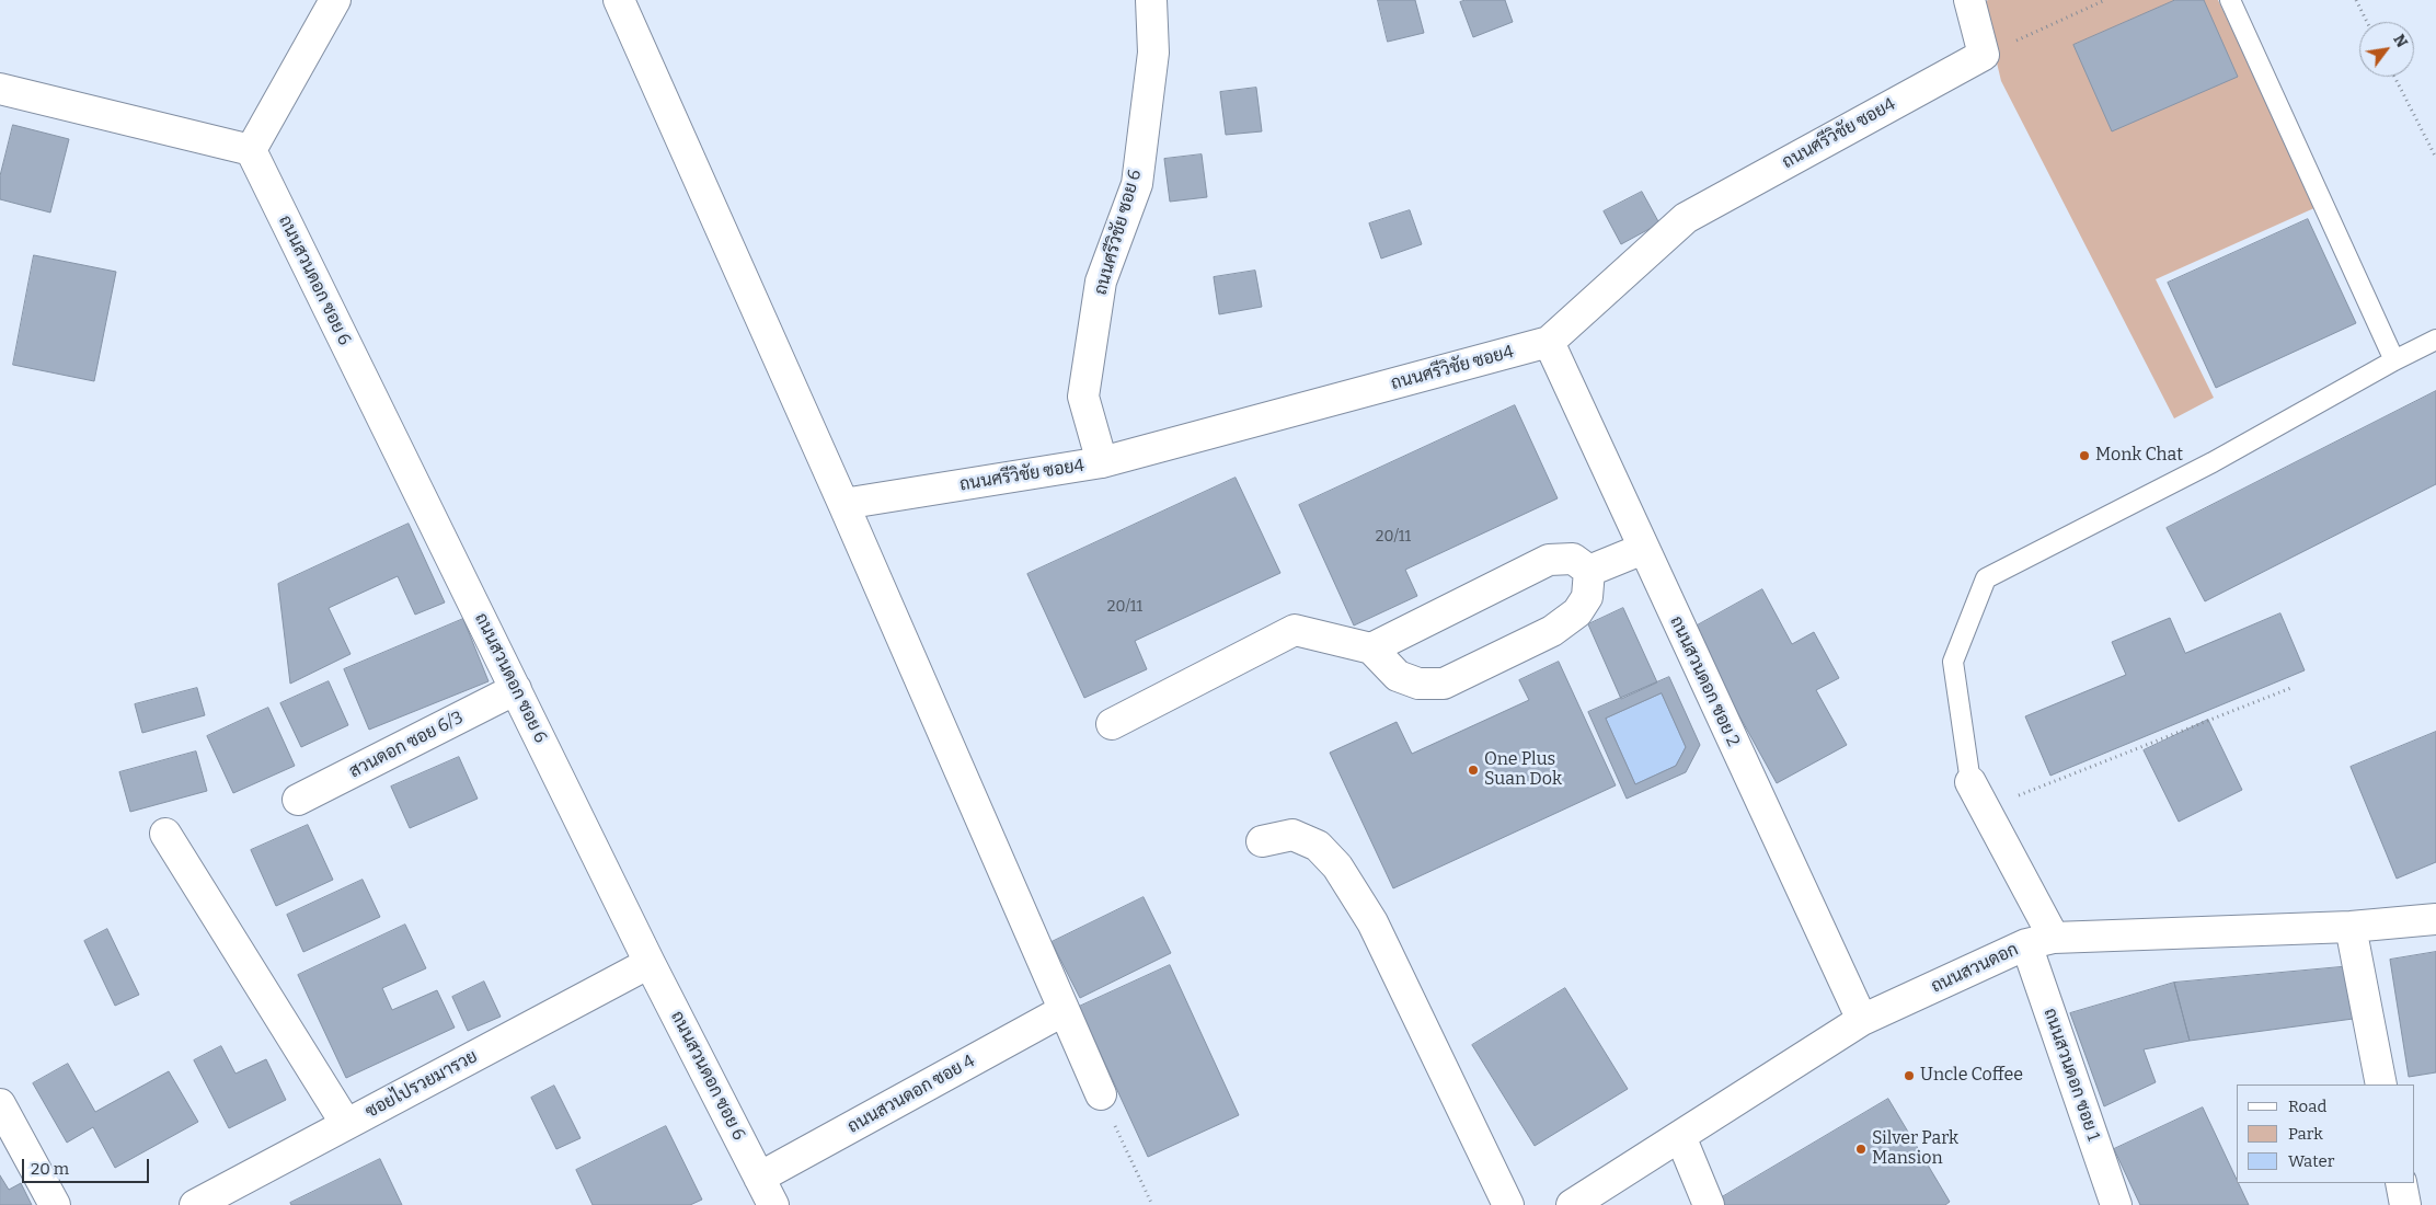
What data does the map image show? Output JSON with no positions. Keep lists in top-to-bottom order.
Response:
{
  "streets": {
    "street": [
      "ถนนศรีวิชัย ซอย4",
      "ถนนศรีวิชัย ซอย 6",
      "ถนนสวนดอก ซอย 6",
      "ถนนสวนดอก ซอย 2",
      "สวนดอก ซอย 6/3",
      "ถนนสวนดอก",
      "ถนนสวนดอก ซอย 1",
      "ซอยไปรวยมารวย",
      "ถนนสวนดอก ซอย 4"
    ]
  },
  "crossings": [
    ["ถนนศรีวิชัย ซอย4", "ถนนศรีวิชัย ซอย 6"],
    ["ถนนศรีวิชัย ซอย4", "ถนนสวนดอก ซอย 2"],
    ["ถนนสวนดอก ซอย 6", "สวนดอก ซอย 6/3"],
    ["ถนนสวนดอก ซอย 6", "ซอยไปรวยมารวย"],
    ["ถนนสวนดอก ซอย 6", "ถนนสวนดอก ซอย 4"],
    ["ถนนสวนดอก ซอย 2", "ถนนสวนดอก"],
    ["ถนนสวนดอก", "ถนนสวนดอก ซอย 1"]
  ],
  "places": [
    "Monk Chat",
    "One Plus Suan Dok",
    "Uncle Coffee",
    "Silver Park Mansion"
  ],
  "house_numbers": ["20/11", "20/11"],
  "legend": ["Road", "Park", "Water"],
  "scale_bar": "20 m",
  "north": "top right"
}
